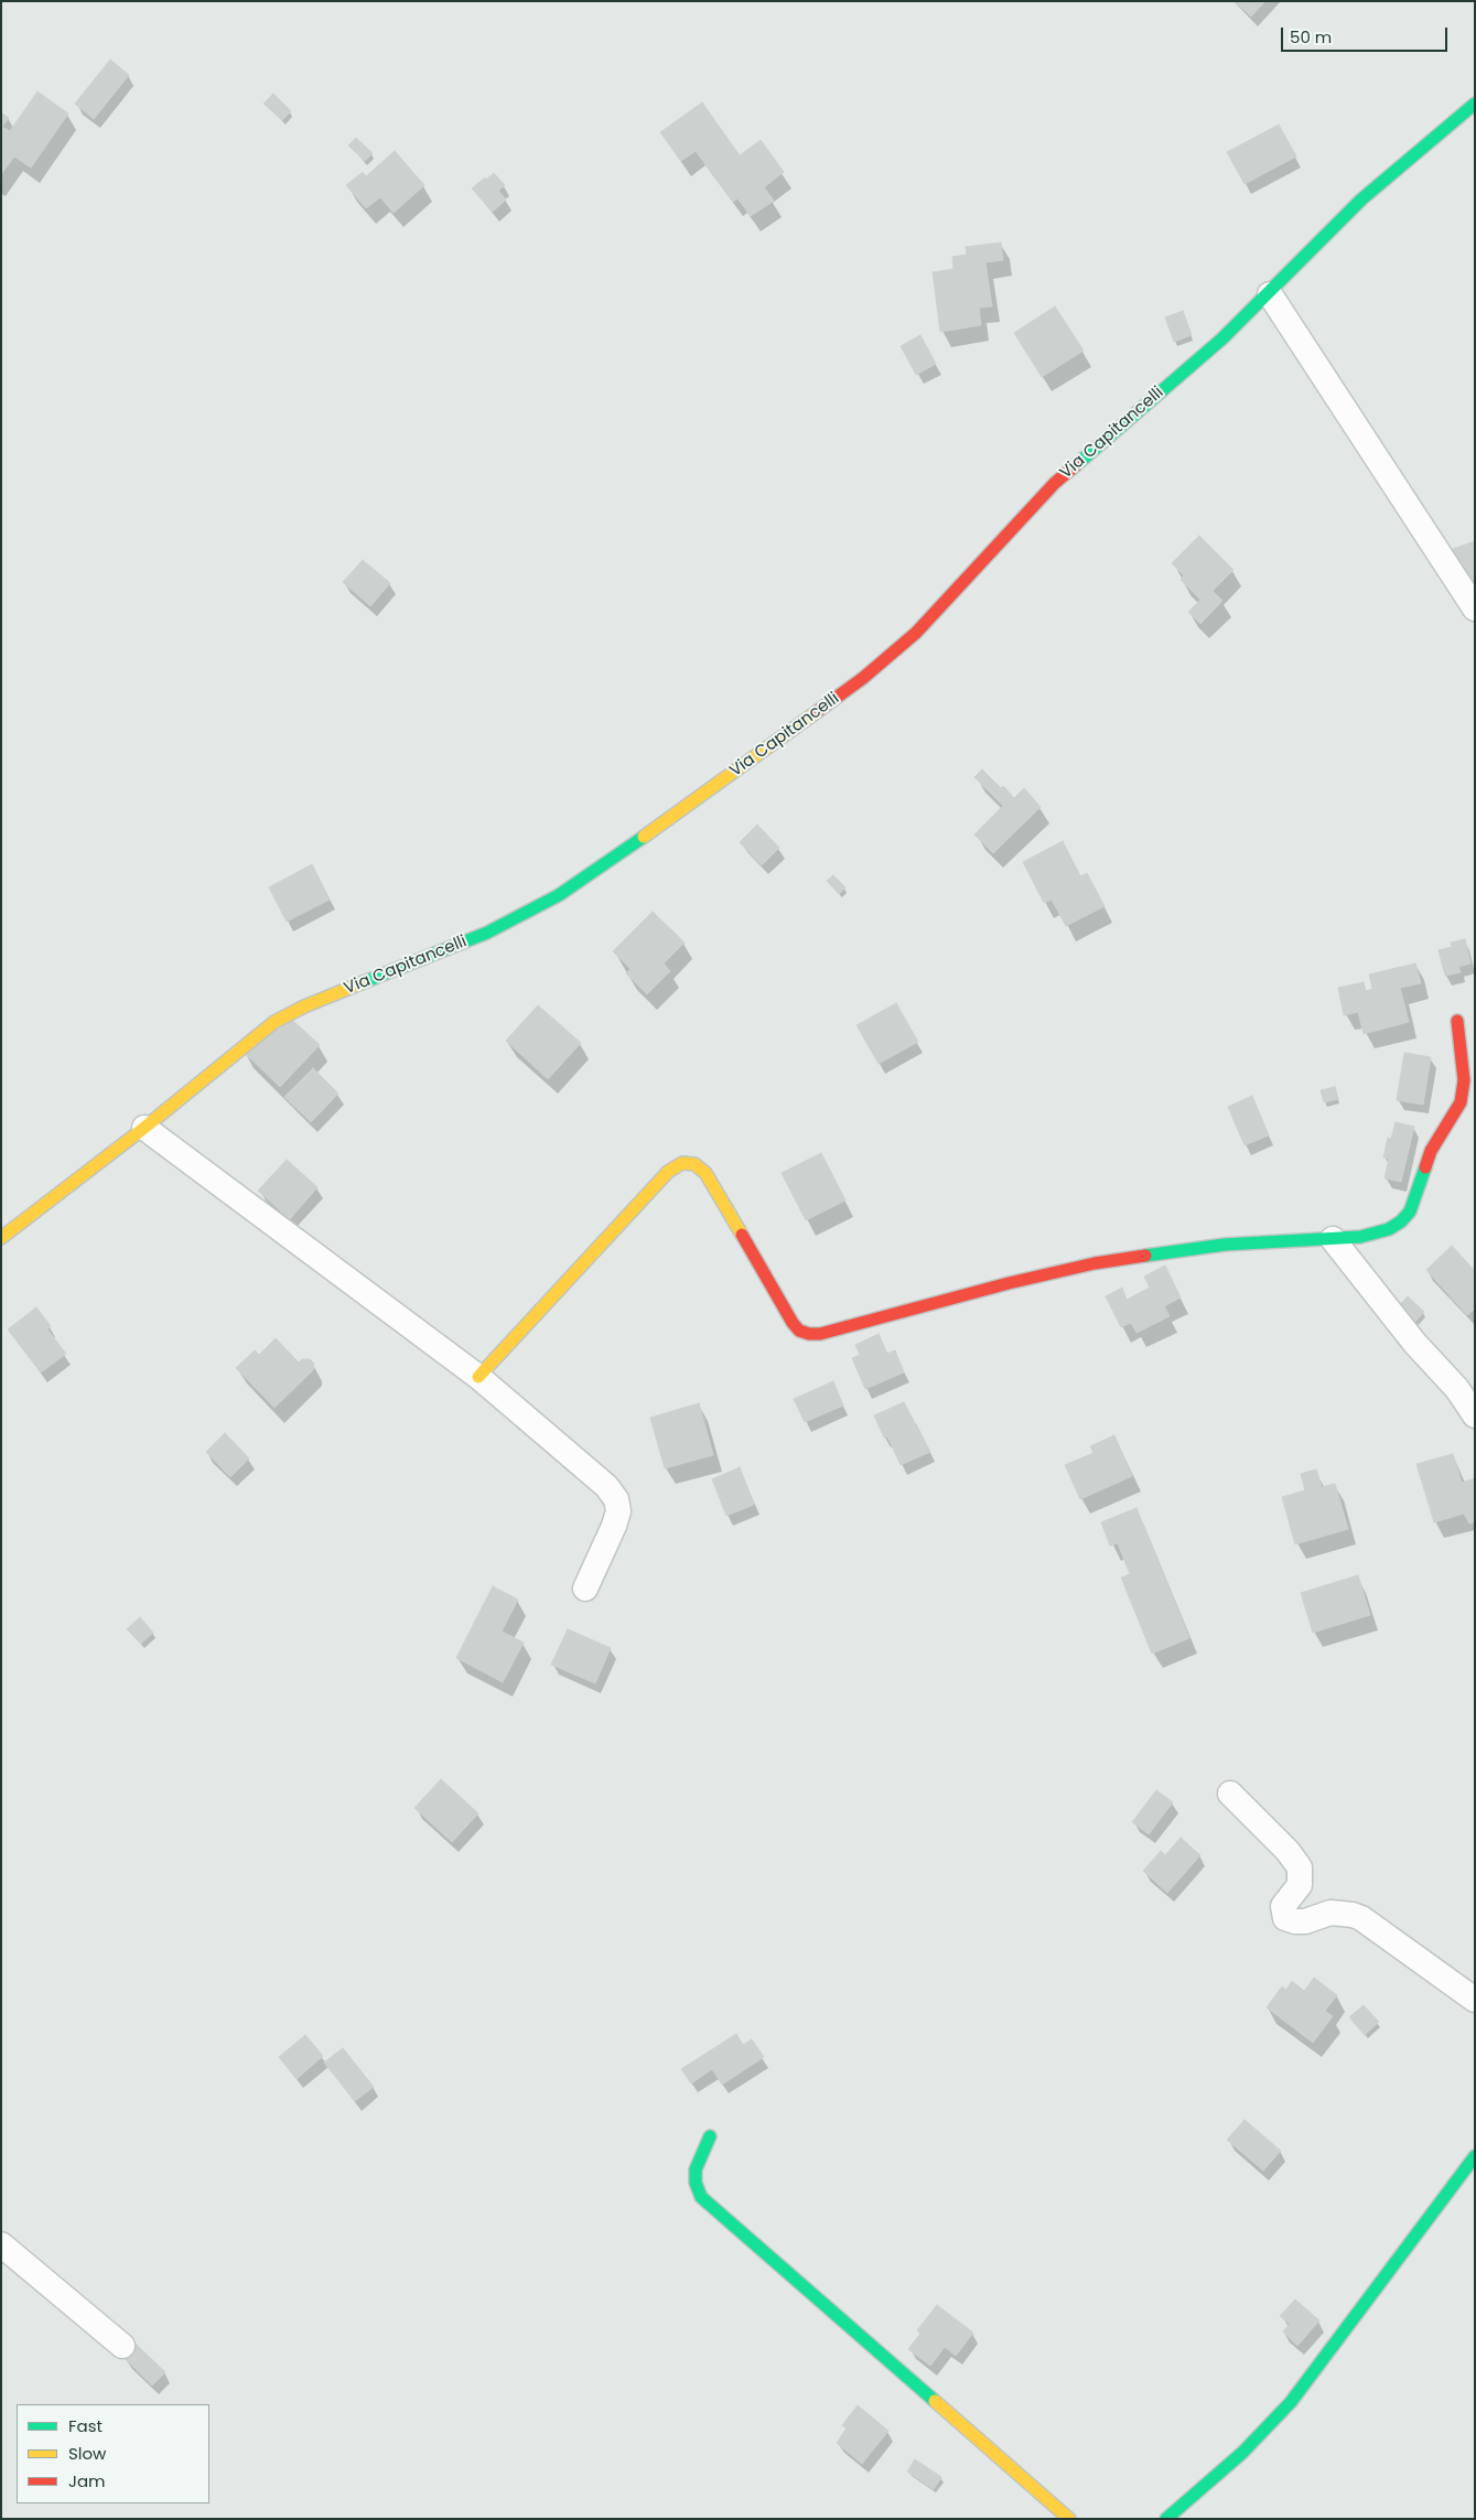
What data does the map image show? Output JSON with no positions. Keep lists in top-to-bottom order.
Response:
{
  "streets": {
    "street": ["Via Capitancelli"]
  },
  "legend": ["Fast", "Slow", "Jam"],
  "scale_bar": "50 m"
}
